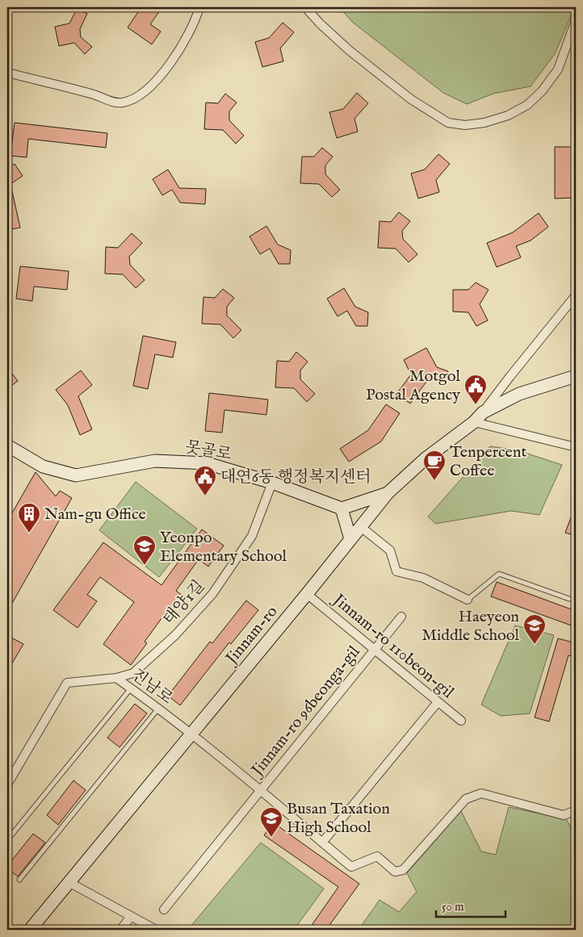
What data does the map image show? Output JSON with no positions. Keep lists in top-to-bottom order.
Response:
{
  "streets": {
    "main road": ["못골로", "Jinnam-ro"],
    "street": [
      "태양1길",
      "Jinnam-ro 110beon-gil",
      "진남로",
      "Jinnam-ro 96beonga-gil"
    ]
  },
  "crossings": [
    ["못골로", "태양1길"],
    ["태양1길", "진남로"],
    ["Jinnam-ro", "Jinnam-ro 110beon-gil"],
    ["Jinnam-ro", "진남로"],
    ["Jinnam-ro 110beon-gil", "Jinnam-ro 96beonga-gil"],
    ["진남로", "Jinnam-ro 96beonga-gil"]
  ],
  "places": {
    "public building": ["Motgol Postal Agency", "대연6동 행정복지센터"],
    "cafe": ["Tenpercent Coffee"],
    "building": ["Nam-gu Office"],
    "school or university": ["Yeonpo Elementary School", "Haeyeon Middle School", "Busan Taxation High School"]
  },
  "scale_bar": "50 m"
}
